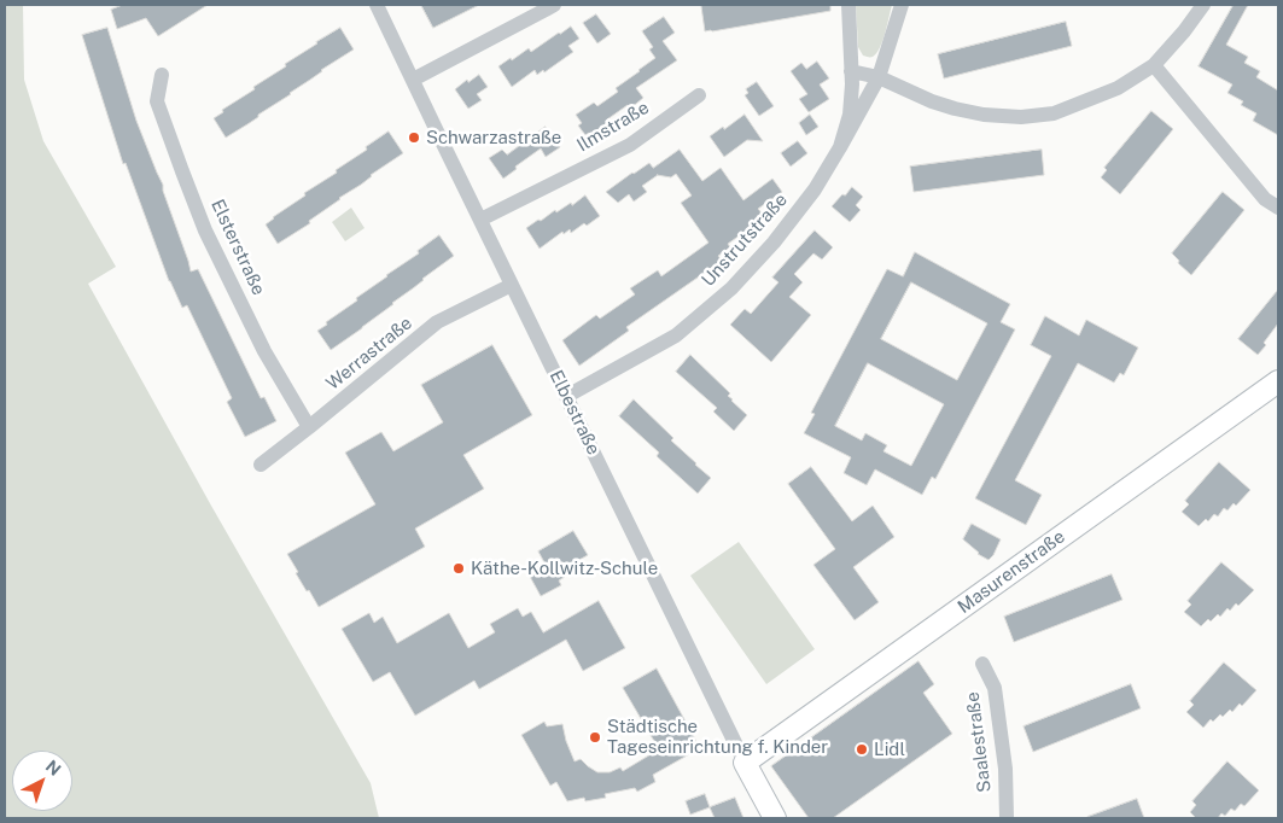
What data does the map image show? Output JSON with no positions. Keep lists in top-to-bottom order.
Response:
{
  "streets": {
    "main road": ["Elbestraße", "Masurenstraße"],
    "street": [
      "Ilmstraße",
      "Unstrutstraße",
      "Elsterstraße",
      "Werrastraße",
      "Saalestraße"
    ]
  },
  "crossings": [
    ["Ilmstraße", "Elbestraße"],
    ["Unstrutstraße", "Elbestraße"],
    ["Elsterstraße", "Werrastraße"],
    ["Werrastraße", "Elbestraße"],
    ["Elbestraße", "Masurenstraße"]
  ],
  "places": [
    "Schwarzastraße",
    "Käthe-Kollwitz-Schule",
    "Städtische Tageseinrichtung f. Kinder",
    "Lidl"
  ],
  "north": "top right"
}
